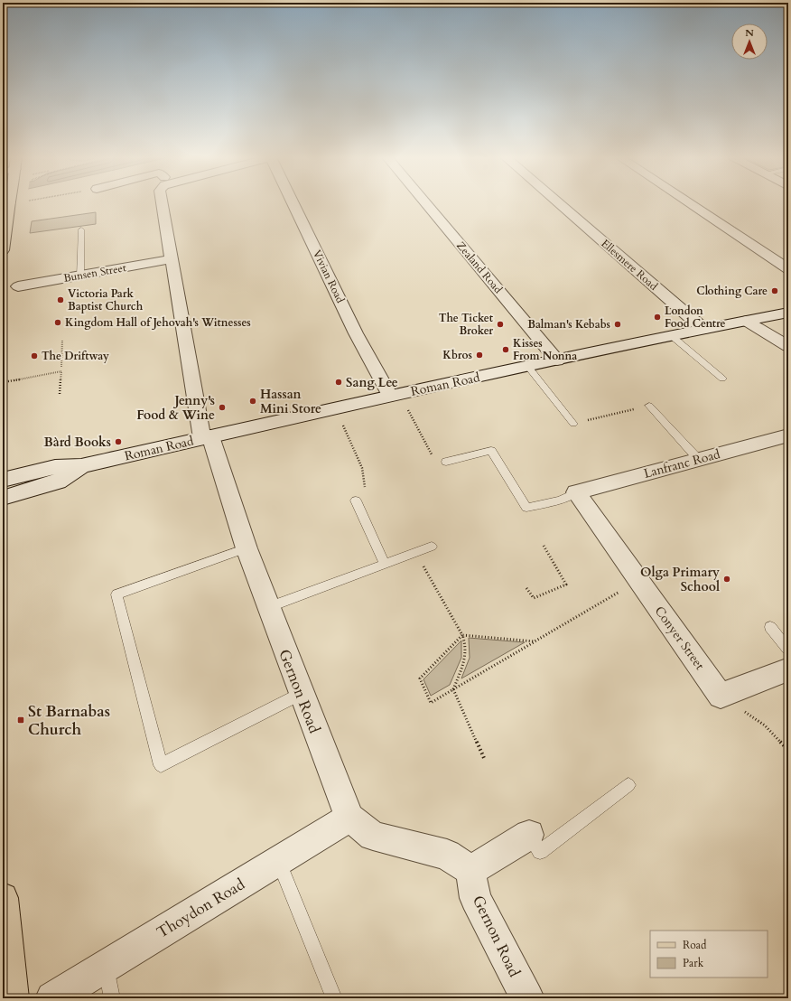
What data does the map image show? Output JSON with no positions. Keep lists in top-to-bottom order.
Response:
{
  "streets": {
    "street": [
      "Ellesmere Road",
      "Zealand Road",
      "Bunsen Street",
      "Vivian Road",
      "Roman Road",
      "Lanfranc Road",
      "Conyer Street",
      "Gernon Road",
      "Thoydon Road"
    ]
  },
  "crossings": [
    ["Ellesmere Road", "Roman Road"],
    ["Zealand Road", "Roman Road"],
    ["Bunsen Street", "Gernon Road"],
    ["Vivian Road", "Roman Road"],
    ["Roman Road", "Gernon Road"],
    ["Lanfranc Road", "Conyer Street"],
    ["Gernon Road", "Thoydon Road"]
  ],
  "places": {
    "other": [
      "Clothing Care",
      "Victoria Park Baptist Church",
      "London Food Centre",
      "Kingdom Hall of Jehovah's Witnesses",
      "The Ticket Broker",
      "Balman's Kebabs",
      "Kisses From Nonna",
      "Kbros",
      "The Driftway",
      "Sang Lee",
      "Hassan Mini Store",
      "Jenny's Food & Wine",
      "Bàrd Books",
      "Olga Primary School"
    ],
    "transit": ["St Barnabas Church"]
  },
  "legend": ["Road", "Park"],
  "north": "top"
}
